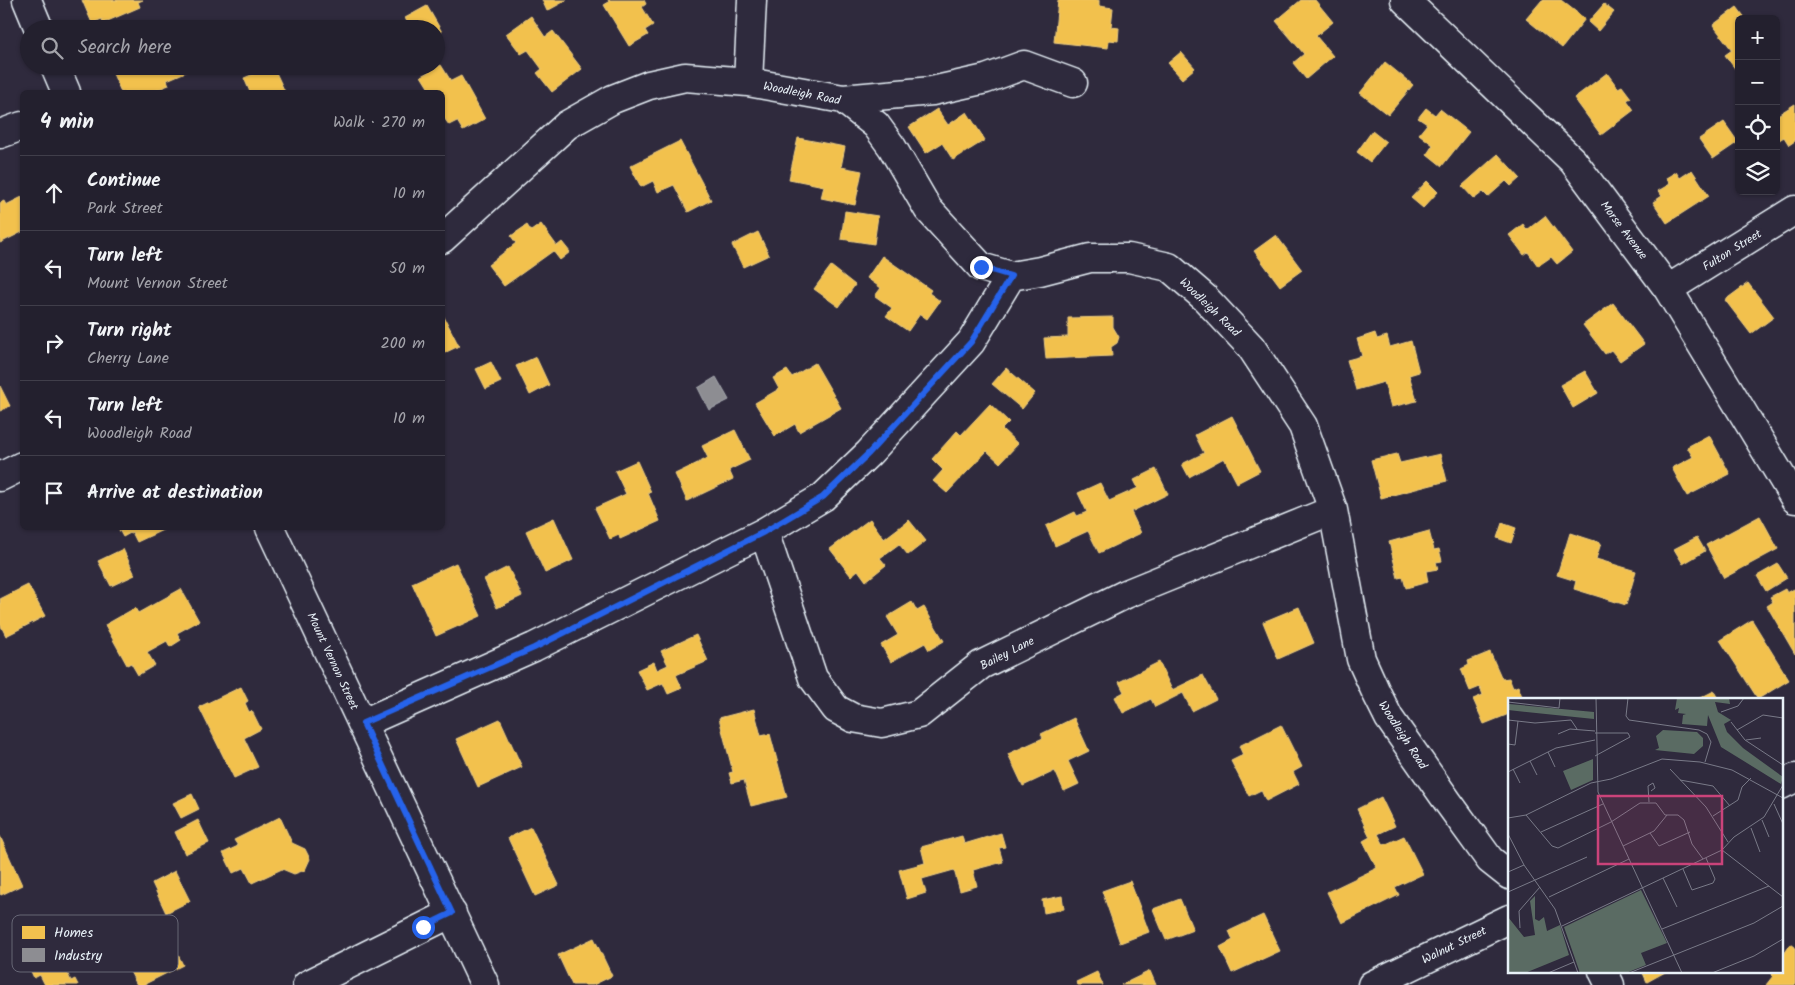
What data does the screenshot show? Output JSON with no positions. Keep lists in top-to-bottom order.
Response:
{
  "streets": {
    "street": [
      "Woodleigh Road",
      "Morse Avenue",
      "Fulton Street",
      "Bailey Lane",
      "Mount Vernon Street",
      "Walnut Street"
    ]
  },
  "crossings": [
    ["Woodleigh Road", "Bailey Lane"],
    ["Morse Avenue", "Fulton Street"]
  ],
  "legend": ["Homes", "Industry"],
  "page": {
    "map_buttons": ["+", "−"],
    "search": "Search here",
    "heading": ["4 min", "Walk · 270 m"],
    "list": [
      ["Continue", "Park Street", "10 m"],
      ["Turn left", "Mount Vernon Street", "50 m"],
      ["Turn right", "Cherry Lane", "200 m"],
      ["Turn left", "Woodleigh Road", "10 m"],
      "Arrive at destination"
    ]
  }
}
